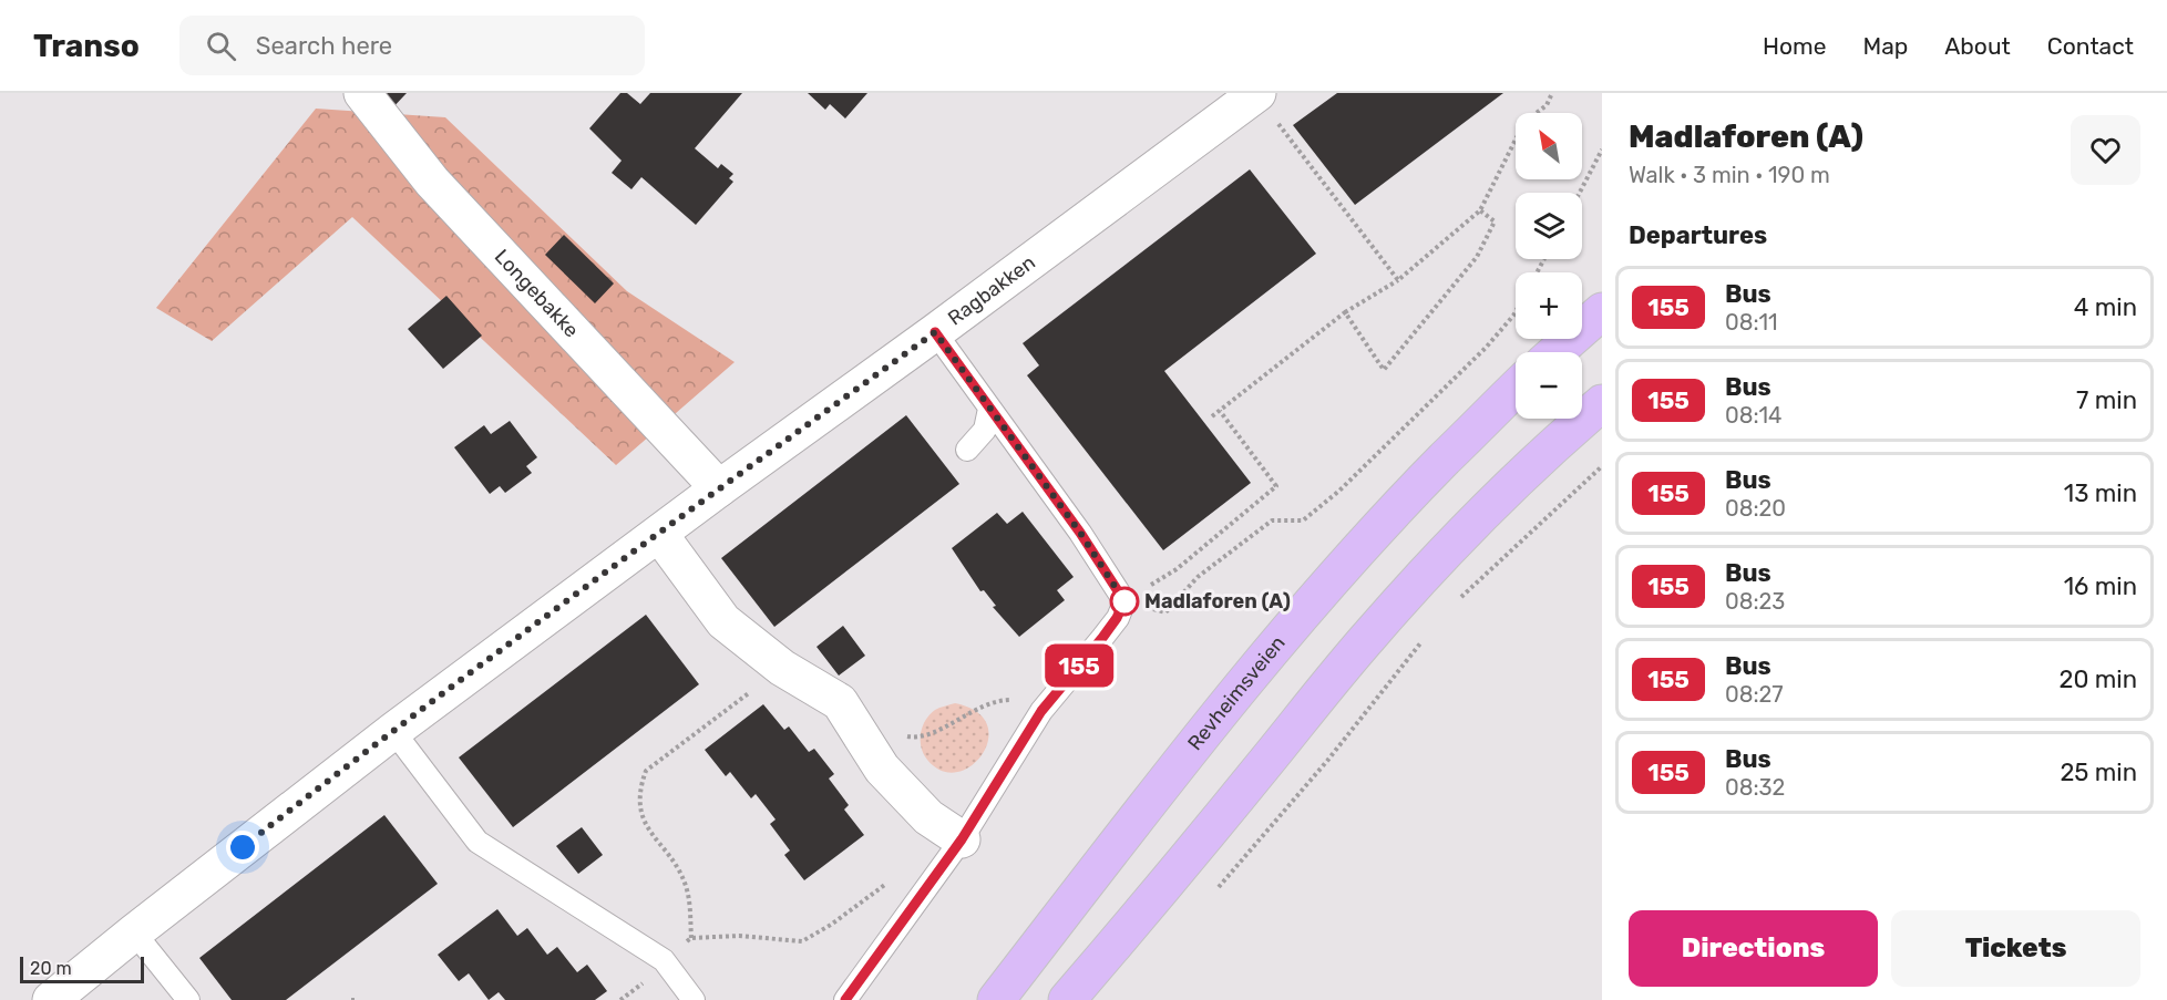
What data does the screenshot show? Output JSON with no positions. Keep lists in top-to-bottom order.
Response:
{
  "streets": {
    "main road": ["Revheimsveien"],
    "street": ["Ragbakken", "Longebakke"]
  },
  "crossings": [
    ["Ragbakken", "Longebakke"]
  ],
  "places": ["Madlaforen (A)"],
  "lines": ["bus line 155"],
  "scale_bar": "20 m",
  "north": "top left",
  "page": {
    "header": "Transo",
    "search": "Search here",
    "nav": [
      "Home",
      "Map",
      "About",
      "Contact"
    ],
    "on_map": "155",
    "heading": [
      ["Madlaforen (A)", "Walk · 3 min · 190 m"],
      "Departures"
    ],
    "map_buttons": ["+", "−"],
    "list": [
      {
        "mark": "155",
        "name": "Bus",
        "note": "08:11",
        "value": "4 min"
      },
      {
        "mark": "155",
        "name": "Bus",
        "note": "08:14",
        "value": "7 min"
      },
      {
        "mark": "155",
        "name": "Bus",
        "note": "08:20",
        "value": "13 min"
      },
      {
        "mark": "155",
        "name": "Bus",
        "note": "08:23",
        "value": "16 min"
      },
      {
        "mark": "155",
        "name": "Bus",
        "note": "08:27",
        "value": "20 min"
      },
      {
        "mark": "155",
        "name": "Bus",
        "note": "08:32",
        "value": "25 min"
      }
    ],
    "buttons": ["Directions", "Tickets"],
    "scale": "20 m"
  }
}
